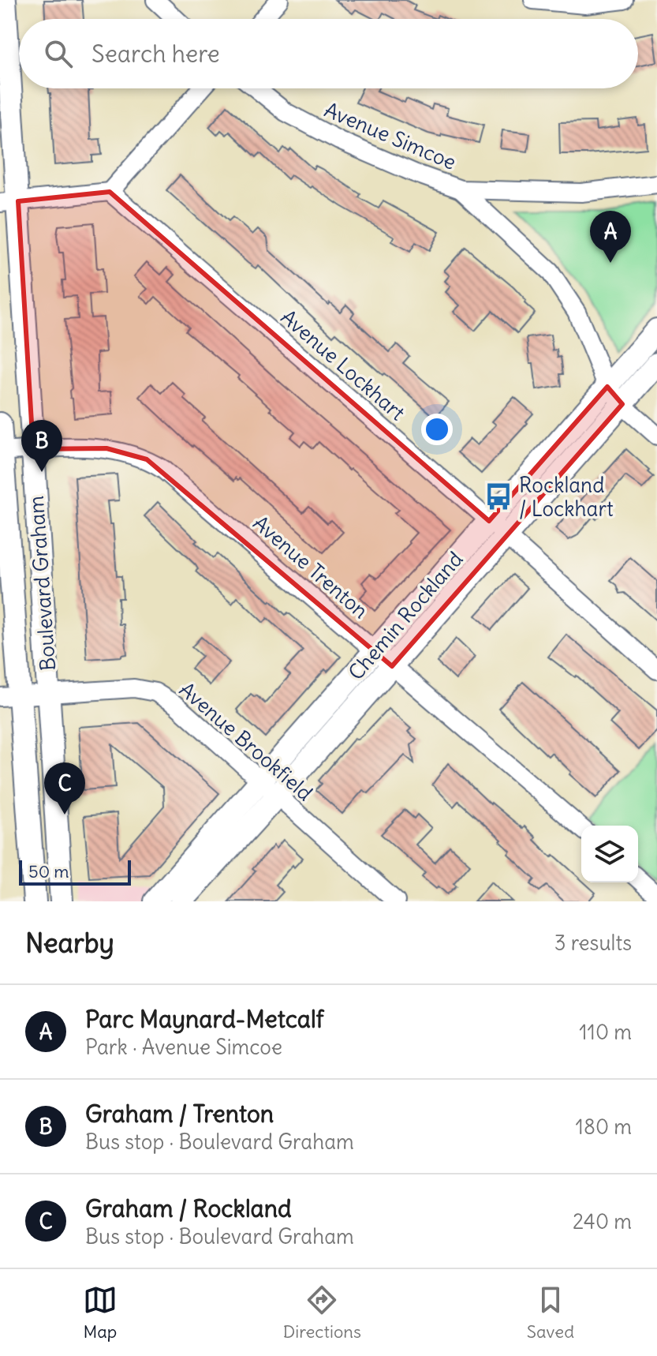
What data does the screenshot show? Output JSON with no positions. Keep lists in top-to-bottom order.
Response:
{
  "streets": {
    "street": [
      "Avenue Simcoe",
      "Avenue Lockhart",
      "Avenue Trenton",
      "Boulevard Graham",
      "Chemin Rockland",
      "Avenue Brookfield"
    ]
  },
  "crossings": [
    ["Avenue Simcoe", "Chemin Rockland"],
    ["Avenue Lockhart", "Chemin Rockland"],
    ["Avenue Trenton", "Boulevard Graham"],
    ["Avenue Trenton", "Chemin Rockland"],
    ["Boulevard Graham", "Avenue Brookfield"],
    ["Chemin Rockland", "Avenue Brookfield"]
  ],
  "places": {
    "bus stop": ["Rockland / Lockhart"]
  },
  "scale_bar": "50 m",
  "page": {
    "search": "Search here",
    "pins": ["A", "B", "C"],
    "scale": "50 m",
    "heading": ["Nearby", "3 results"],
    "list": [
      {
        "mark": "A",
        "name": "Parc Maynard-Metcalf",
        "note": "Park · Avenue Simcoe",
        "value": "110 m"
      },
      {
        "mark": "B",
        "name": "Graham / Trenton",
        "note": "Bus stop · Boulevard Graham",
        "value": "180 m"
      },
      {
        "mark": "C",
        "name": "Graham / Rockland",
        "note": "Bus stop · Boulevard Graham",
        "value": "240 m"
      }
    ],
    "nav": ["Map", "Directions", "Saved"]
  }
}
